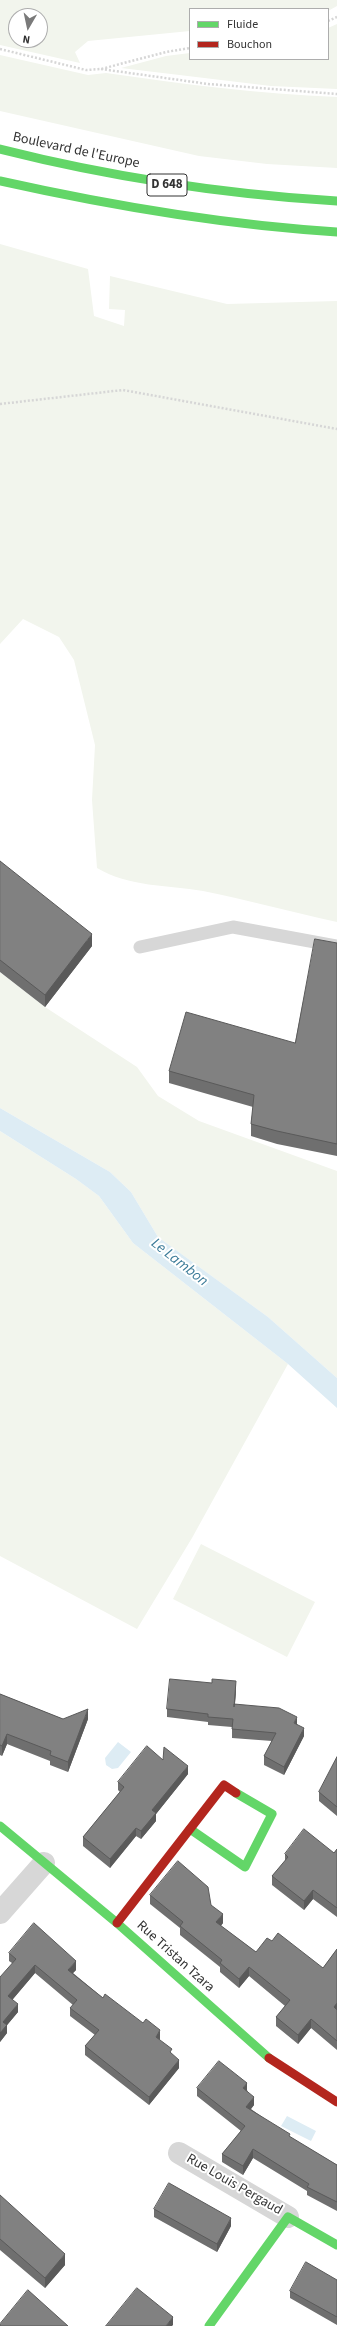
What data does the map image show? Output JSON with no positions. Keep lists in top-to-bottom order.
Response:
{
  "streets": {
    "main road": [
      "Boulevard de l'Europe",
      "D 648",
      "Rue Tristan Tzara",
      "Rue Louis Pergaud"
    ]
  },
  "water": ["Le Lambon"],
  "legend": ["Fluide", "Bouchon"],
  "north": "bottom"
}
